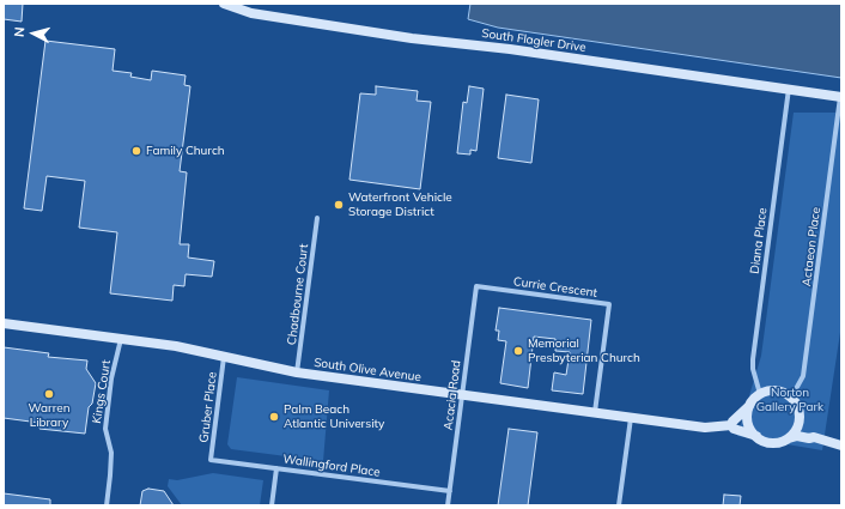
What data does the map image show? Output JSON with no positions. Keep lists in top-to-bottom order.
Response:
{
  "streets": {
    "street": [
      "South Flagler Drive",
      "Diana Place",
      "Actaeon Place",
      "Currie Crescent",
      "Chadbourne Court",
      "South Olive Avenue",
      "Kings Court",
      "Acacia Road",
      "Gruber Place",
      "Wallingford Place"
    ]
  },
  "crossings": [
    ["South Flagler Drive", "Diana Place"],
    ["South Flagler Drive", "Actaeon Place"],
    ["Diana Place", "Actaeon Place"],
    ["Diana Place", "South Olive Avenue"],
    ["Actaeon Place", "South Olive Avenue"],
    ["Currie Crescent", "South Olive Avenue"],
    ["Currie Crescent", "Acacia Road"],
    ["Chadbourne Court", "South Olive Avenue"],
    ["South Olive Avenue", "Kings Court"],
    ["South Olive Avenue", "Acacia Road"],
    ["South Olive Avenue", "Gruber Place"],
    ["Acacia Road", "Wallingford Place"],
    ["Gruber Place", "Wallingford Place"]
  ],
  "parks": ["Norton Gallery Park"],
  "places": [
    "Family Church",
    "Waterfront Vehicle Storage District",
    "Memorial Presbyterian Church",
    "Warren Library",
    "Palm Beach Atlantic University"
  ],
  "north": "left"
}
